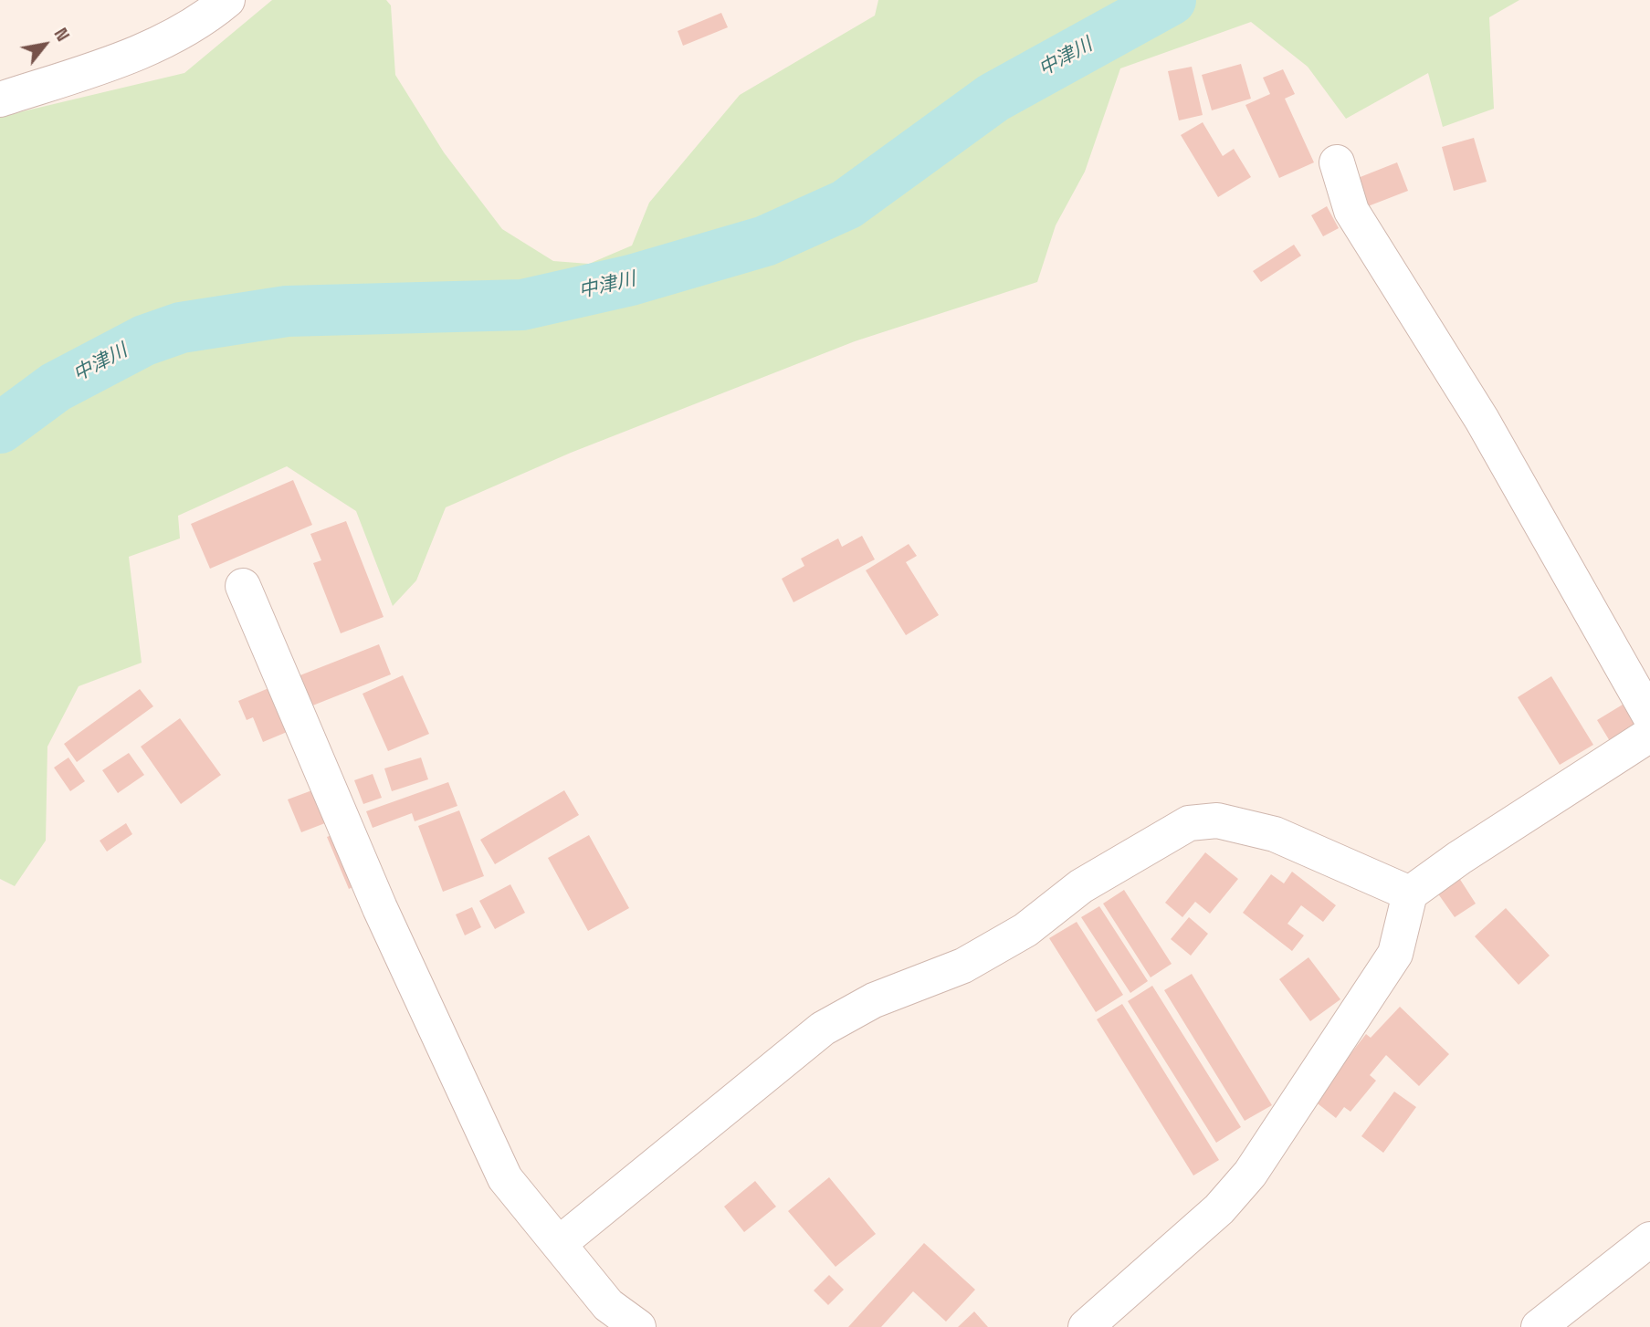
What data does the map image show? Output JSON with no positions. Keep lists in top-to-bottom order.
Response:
{
  "water": ["中津川"],
  "north": "top right"
}
